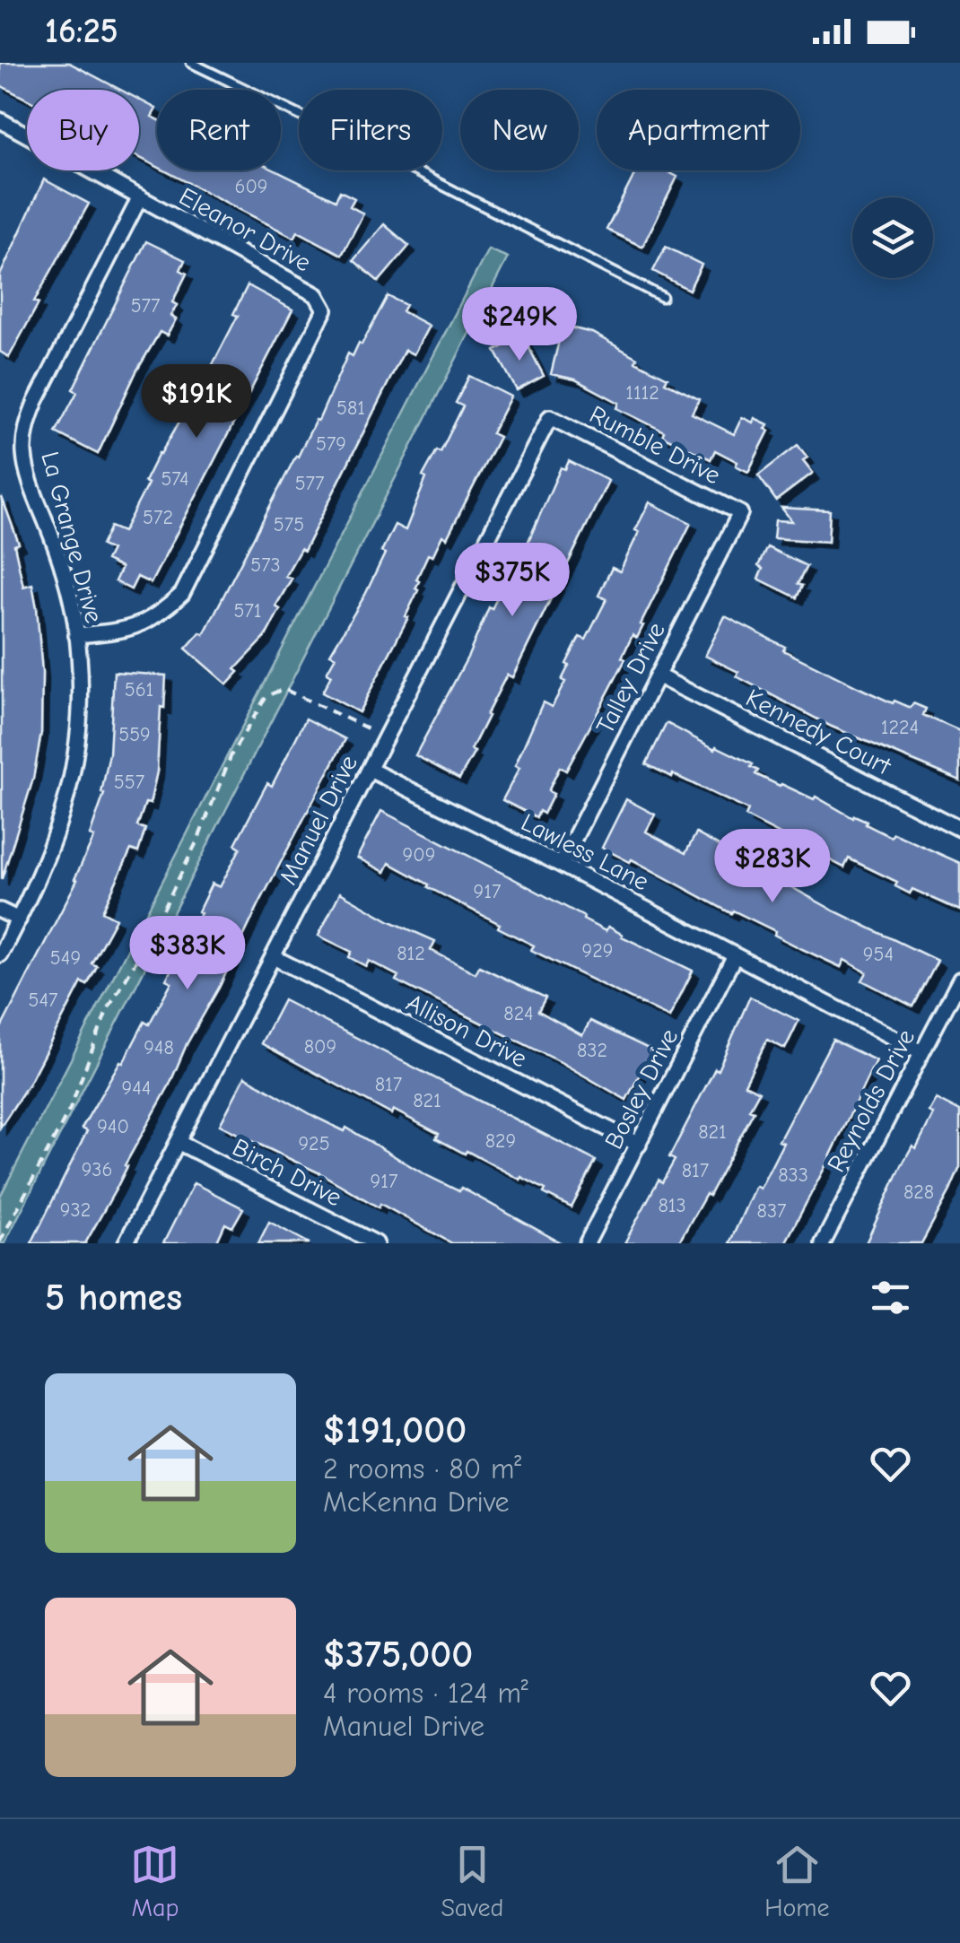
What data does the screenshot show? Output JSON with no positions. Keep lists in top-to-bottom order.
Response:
{
  "streets": {
    "street": [
      "Eleanor Drive",
      "Rumble Drive",
      "La Grange Drive",
      "Talley Drive",
      "Kennedy Court",
      "Manuel Drive",
      "Lawless Lane",
      "Allison Drive",
      "Bosley Drive",
      "Reynolds Drive",
      "Birch Drive"
    ]
  },
  "crossings": [
    ["Eleanor Drive", "La Grange Drive"],
    ["Rumble Drive", "Talley Drive"],
    ["Rumble Drive", "Manuel Drive"],
    ["Talley Drive", "Kennedy Court"],
    ["Talley Drive", "Lawless Lane"],
    ["Manuel Drive", "Lawless Lane"],
    ["Manuel Drive", "Allison Drive"],
    ["Manuel Drive", "Birch Drive"],
    ["Lawless Lane", "Bosley Drive"],
    ["Lawless Lane", "Reynolds Drive"],
    ["Allison Drive", "Bosley Drive"]
  ],
  "house_numbers": [
    "609",
    "577",
    "1112",
    "581",
    "579",
    "574",
    "577",
    "572",
    "575",
    "573",
    "571",
    "561",
    "1224",
    "559",
    "557",
    "909",
    "917",
    "929",
    "812",
    "954",
    "549",
    "547",
    "824",
    "809",
    "948",
    "832",
    "817",
    "944",
    "821",
    "940",
    "821",
    "829",
    "925",
    "936",
    "817",
    "833",
    "917",
    "828",
    "813",
    "932",
    "837"
  ],
  "page": {
    "status": "16:25",
    "chip": [
      "Buy",
      "Rent",
      "Filters",
      "New",
      "Apartment"
    ],
    "price": [
      "$249K",
      "$191K",
      "$375K",
      "$283K",
      "$383K"
    ],
    "heading": "5 homes",
    "list": [
      {
        "name": "$191,000",
        "note": "2 rooms · 80 m² · McKenna Drive"
      },
      {
        "name": "$375,000",
        "note": "4 rooms · 124 m² · Manuel Drive"
      }
    ],
    "tabs": ["Map", "Saved", "Home"]
  }
}
